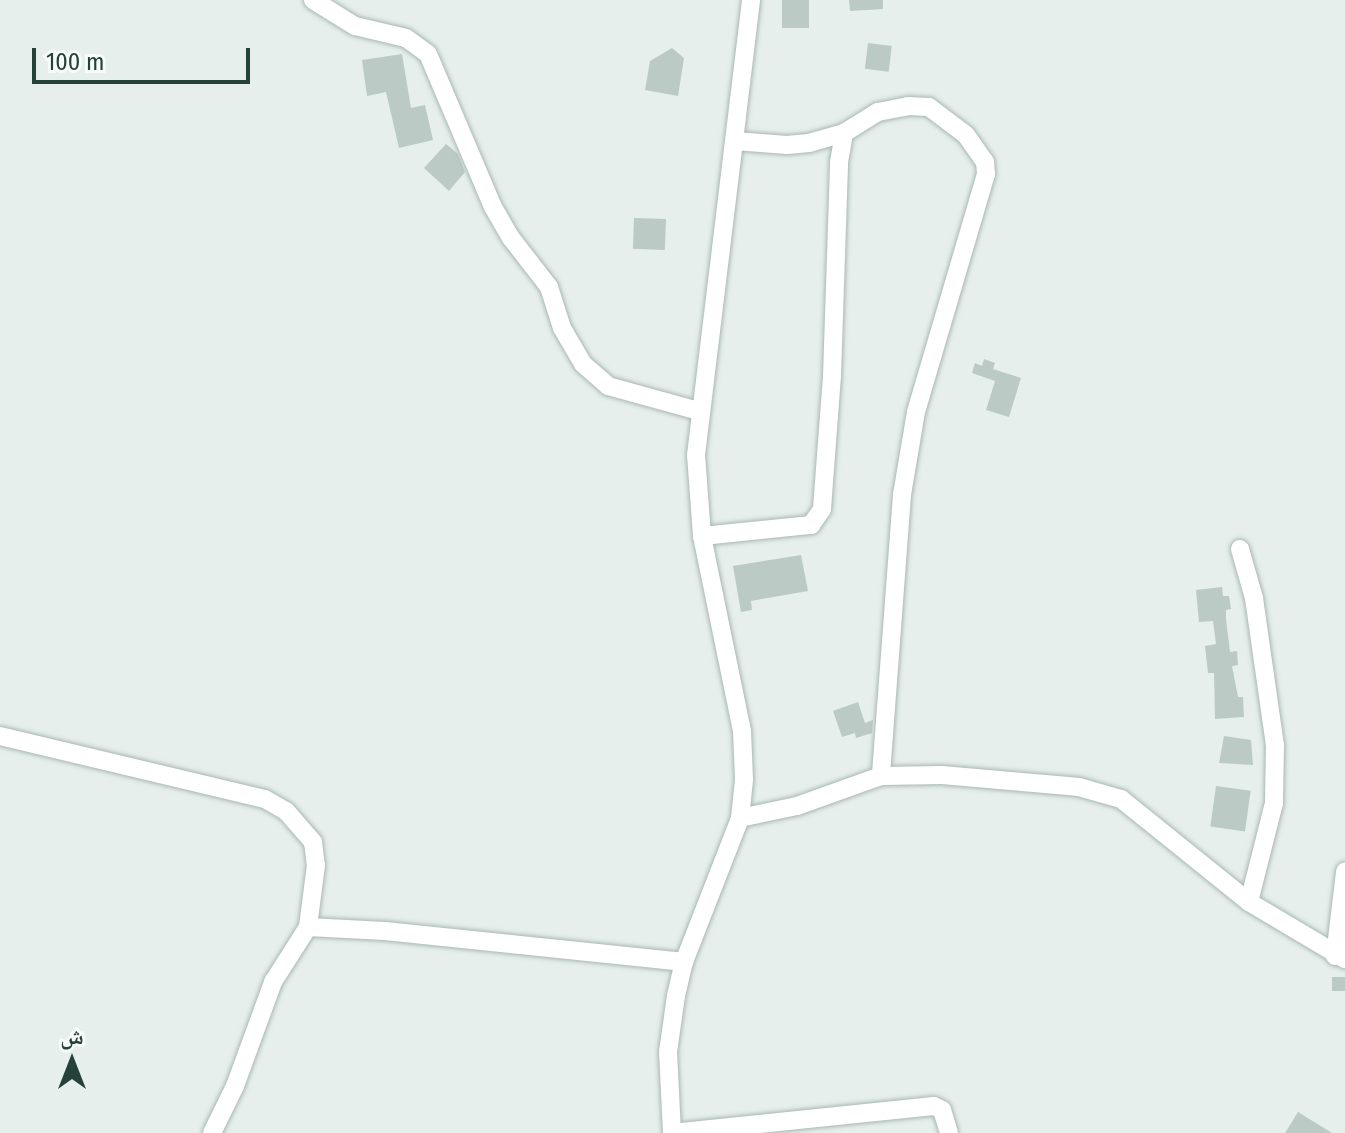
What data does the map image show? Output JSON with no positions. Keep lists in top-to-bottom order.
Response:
{
  "scale_bar": "100 m",
  "north": "top"
}
